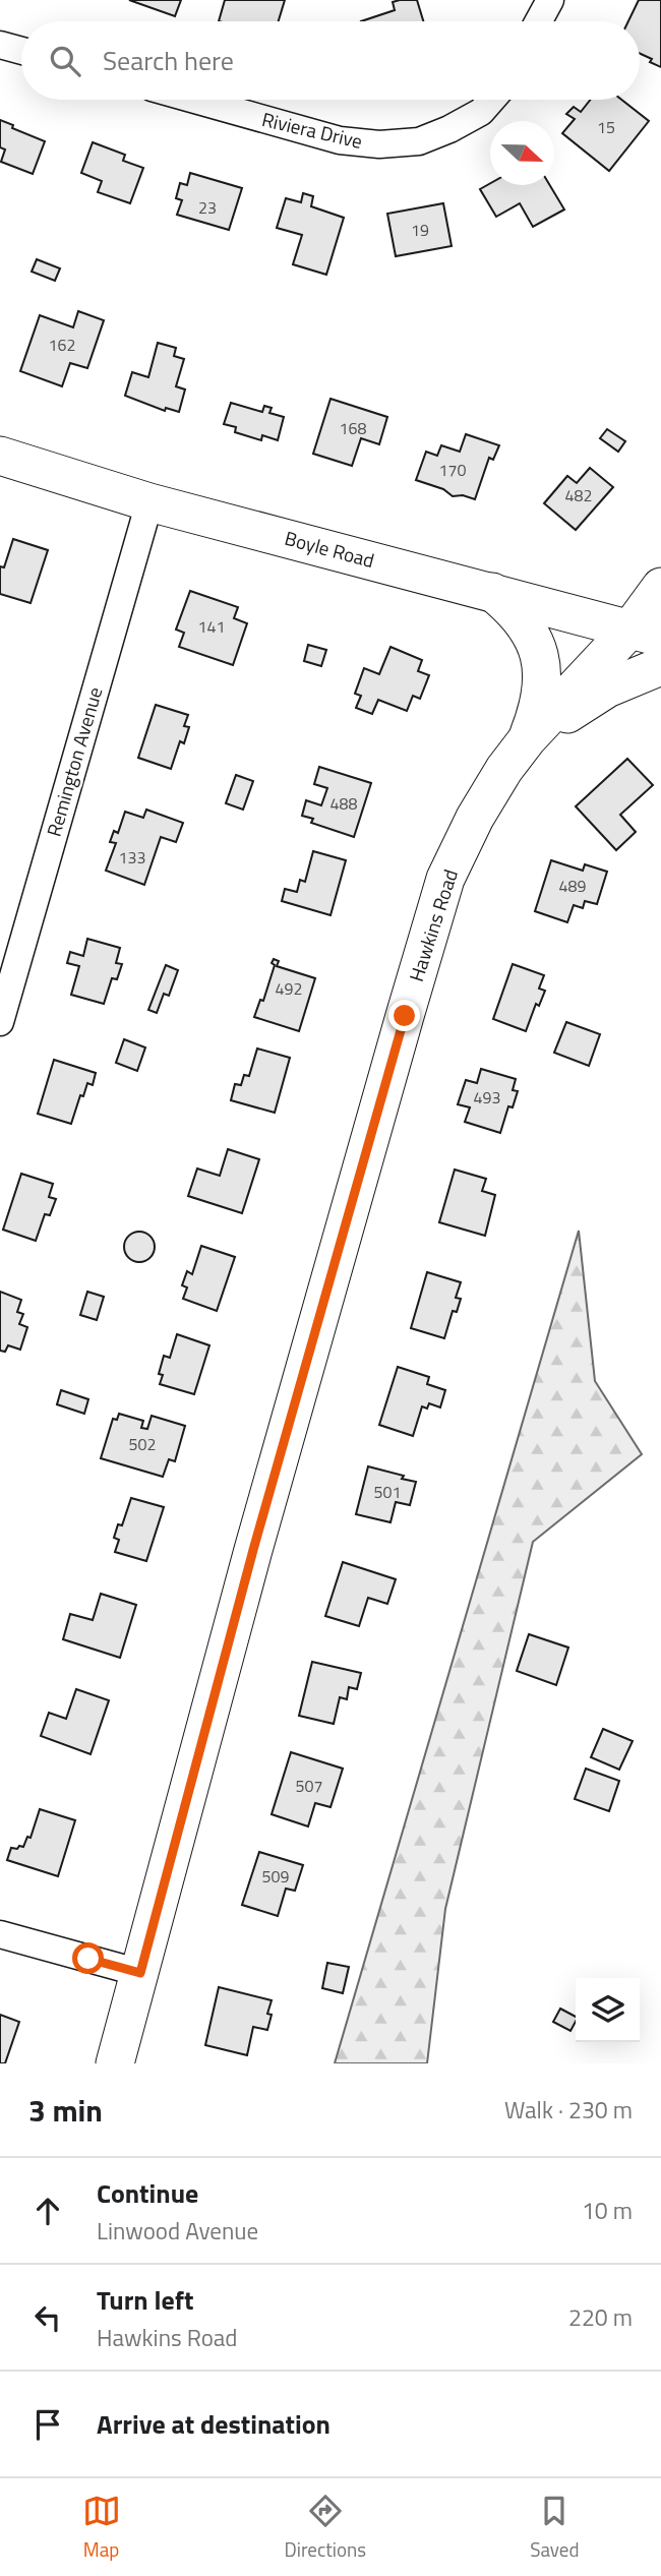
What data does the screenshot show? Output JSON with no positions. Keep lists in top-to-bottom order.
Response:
{
  "streets": {
    "street": [
      "Riviera Drive",
      "Boyle Road",
      "Remington Avenue",
      "Hawkins Road"
    ]
  },
  "crossings": [
    ["Boyle Road", "Remington Avenue"],
    ["Boyle Road", "Hawkins Road"]
  ],
  "house_numbers": [
    "15",
    "23",
    "19",
    "162",
    "168",
    "170",
    "482",
    "141",
    "488",
    "133",
    "489",
    "492",
    "493",
    "502",
    "501",
    "507",
    "509"
  ],
  "north": "right",
  "page": {
    "search": "Search here",
    "heading": ["3 min", "Walk · 230 m"],
    "list": [
      ["Continue", "Linwood Avenue", "10 m"],
      ["Turn left", "Hawkins Road", "220 m"],
      "Arrive at destination"
    ],
    "nav": ["Map", "Directions", "Saved"]
  }
}
